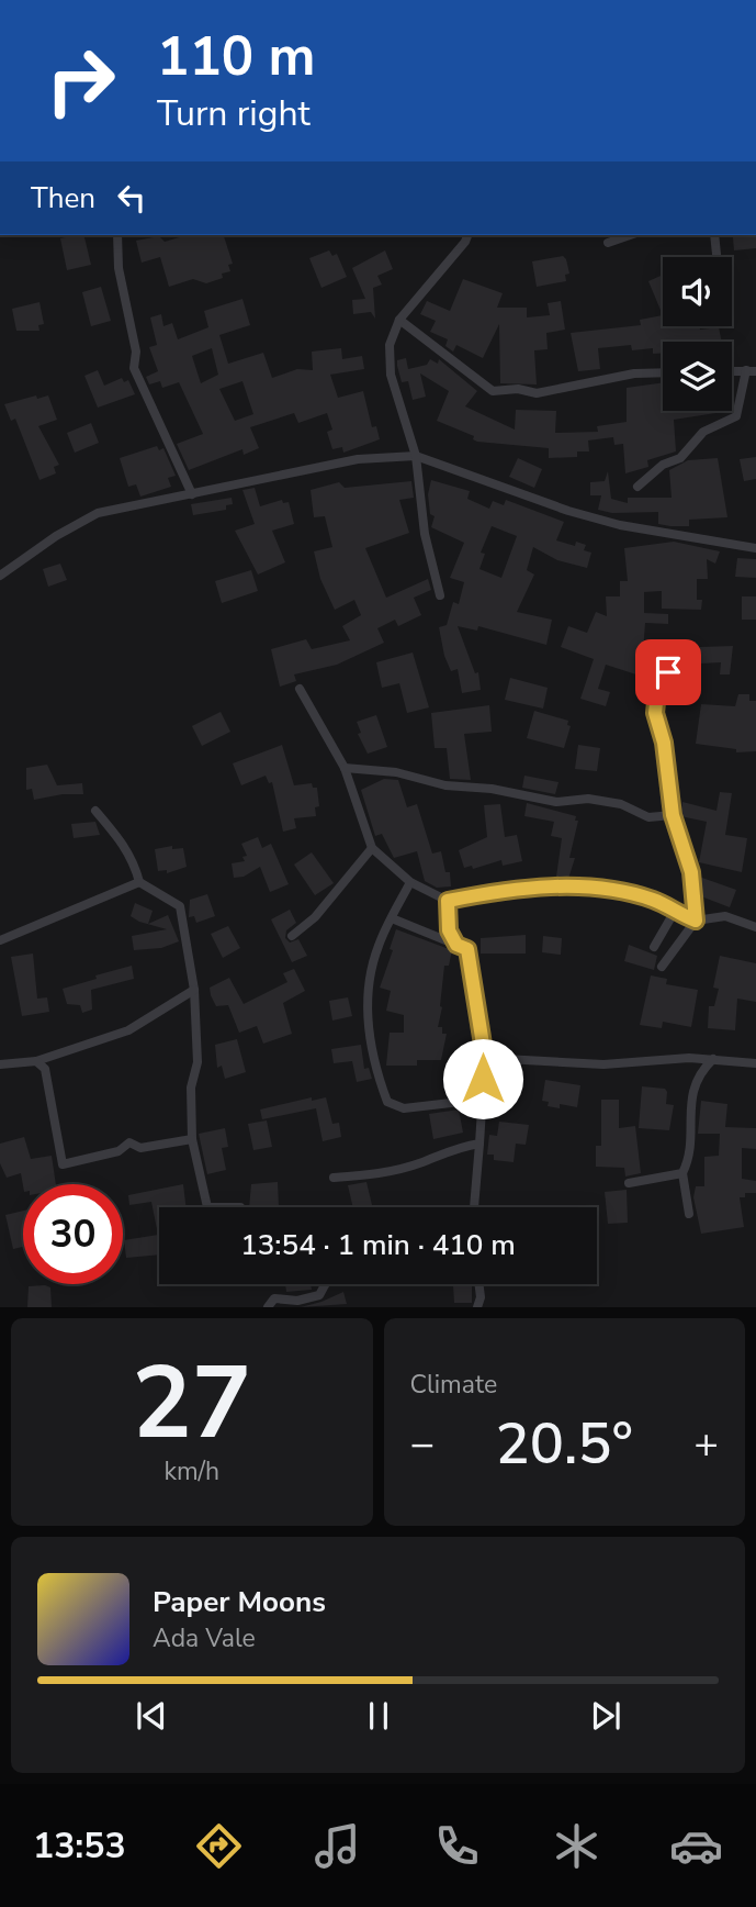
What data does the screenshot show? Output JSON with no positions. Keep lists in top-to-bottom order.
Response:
{
  "page": {
    "turn": ["110 m", "Turn right"],
    "then": "Then",
    "limit": "30",
    "trip": "13:54 · 1 min · 410 m",
    "tile": [
      ["27", "km/h"],
      "Climate"
    ],
    "heat": ["−", "20.5°", "+"],
    "song": ["Paper Moons", "Ada Vale"],
    "tabs": "13:53"
  }
}
